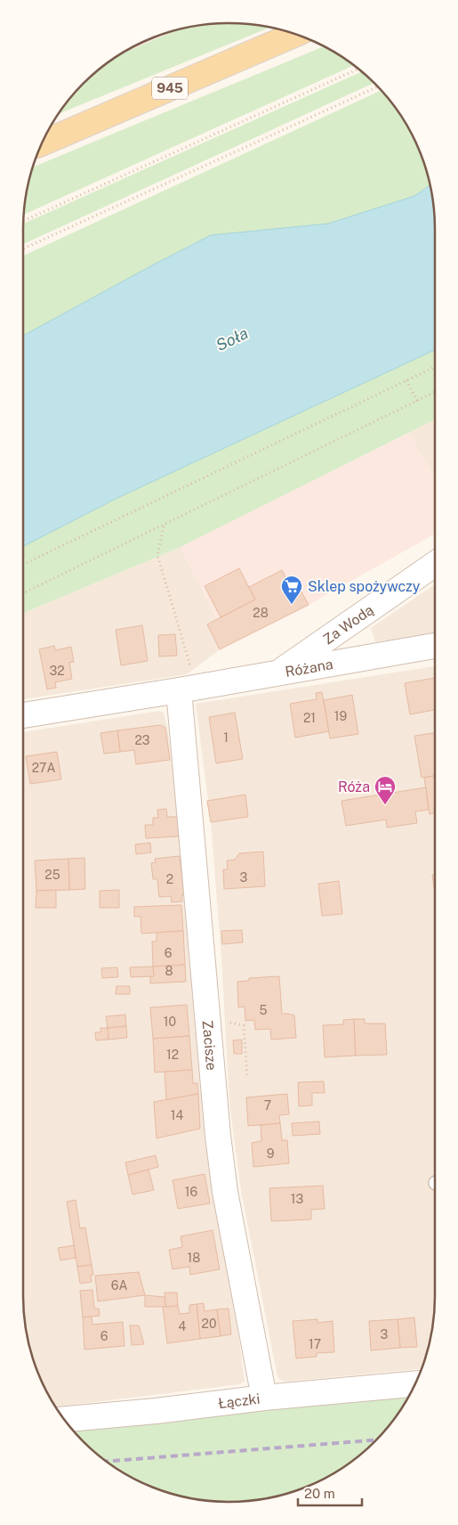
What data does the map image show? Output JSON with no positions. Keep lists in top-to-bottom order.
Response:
{
  "streets": {
    "main road": ["945"],
    "street": [
      "Za Wodą",
      "Różana",
      "Zacisze",
      "Łączki"
    ]
  },
  "crossings": [
    ["Za Wodą", "Różana"],
    ["Różana", "Zacisze"],
    ["Zacisze", "Łączki"]
  ],
  "water": ["Soła"],
  "places": {
    "supermarket": ["Sklep spożywczy"],
    "hotel": ["Róża"]
  },
  "house_numbers": [
    "28",
    "32",
    "19",
    "21",
    "1",
    "23",
    "27A",
    "25",
    "3",
    "2",
    "6",
    "8",
    "5",
    "10",
    "12",
    "7",
    "14",
    "9",
    "16",
    "13",
    "18",
    "6A",
    "20",
    "4",
    "3",
    "6",
    "17"
  ],
  "scale_bar": "20 m"
}
